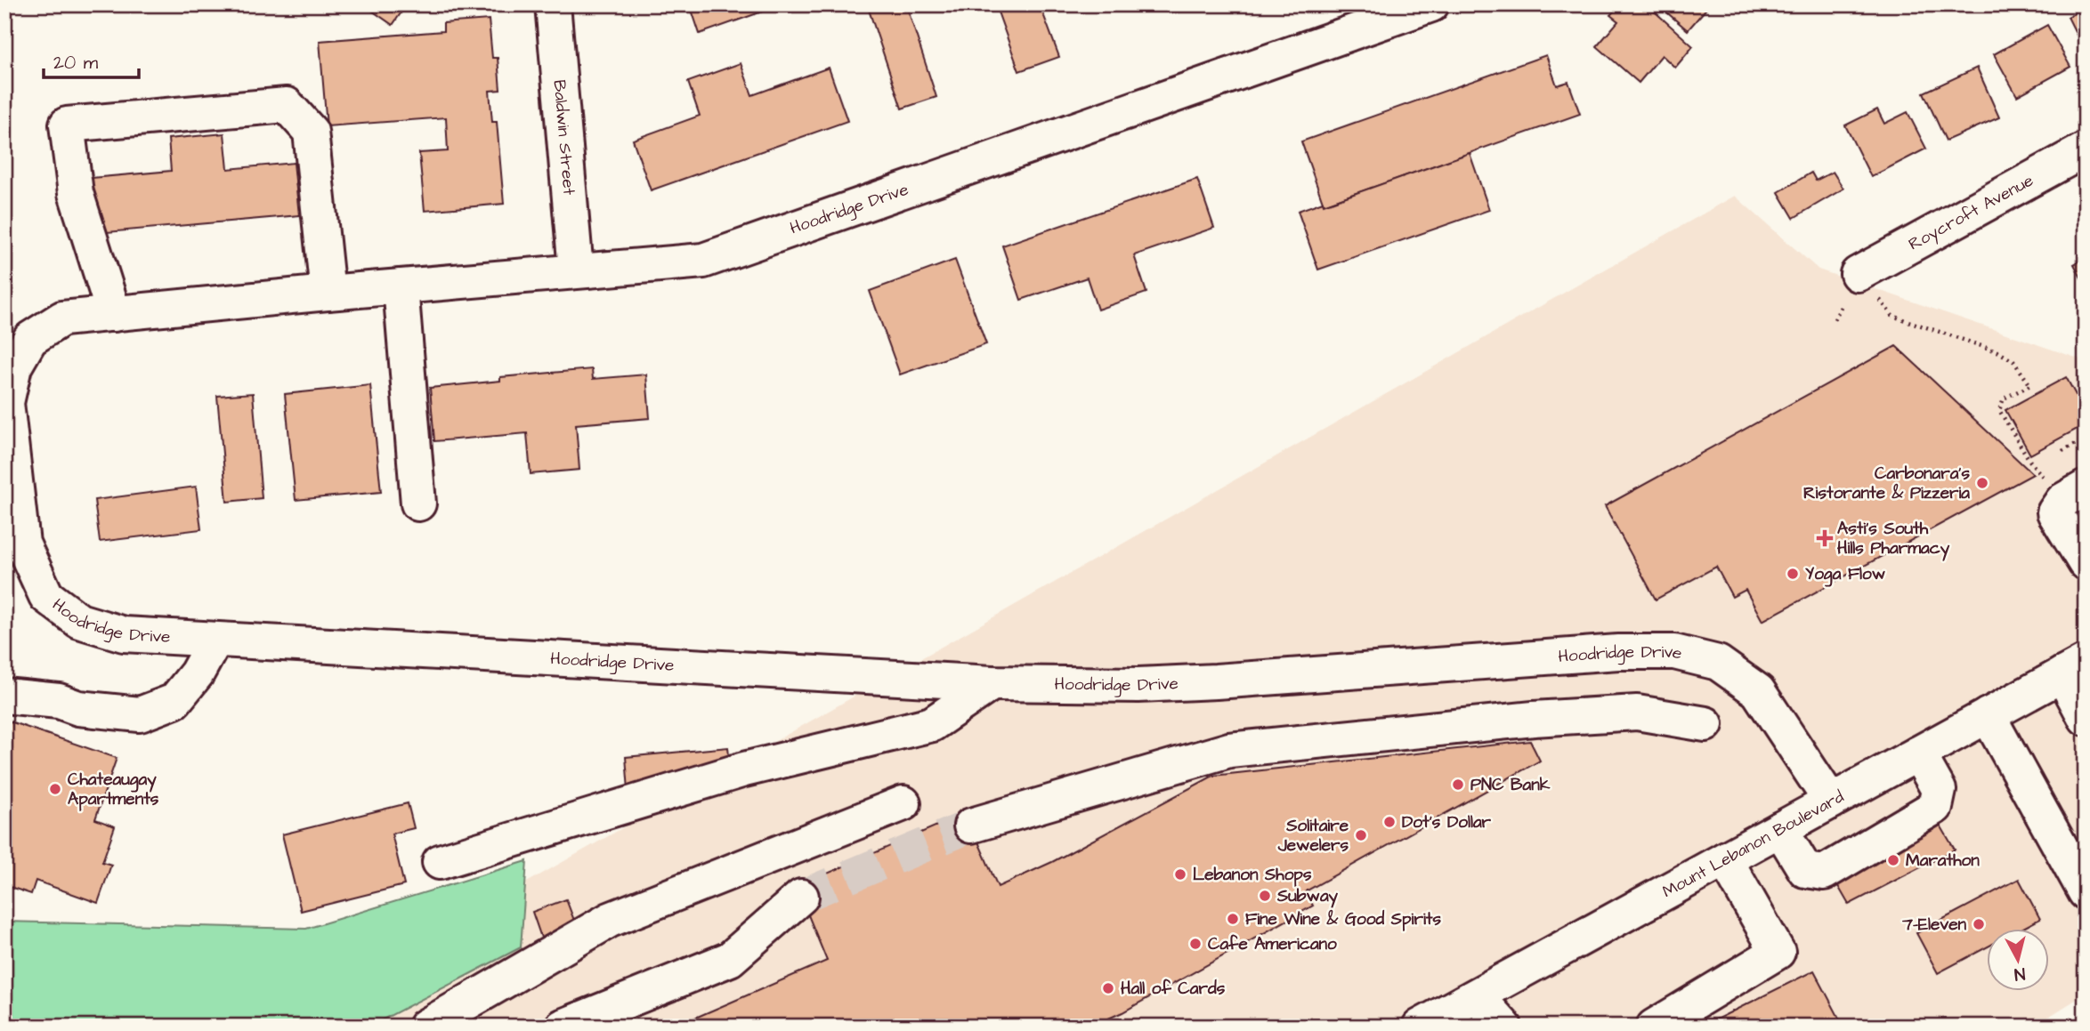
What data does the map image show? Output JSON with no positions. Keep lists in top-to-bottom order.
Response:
{
  "streets": {
    "street": [
      "Baldwin Street",
      "Hoodridge Drive",
      "Roycroft Avenue",
      "Mount Lebanon Boulevard"
    ]
  },
  "crossings": [
    ["Baldwin Street", "Hoodridge Drive"],
    ["Hoodridge Drive", "Mount Lebanon Boulevard"]
  ],
  "places": {
    "other": [
      "Carbonara's Ristorante & Pizzeria",
      "Yoga Flow",
      "PNC Bank",
      "Chateaugay Apartments",
      "Dot's Dollar",
      "Solitaire Jewelers",
      "Marathon",
      "Lebanon Shops",
      "Subway",
      "Fine Wine & Good Spirits",
      "7-Eleven",
      "Cafe Americano",
      "Hall of Cards"
    ],
    "health": ["Asti's South Hills Pharmacy"]
  },
  "scale_bar": "20 m",
  "north": "bottom"
}
